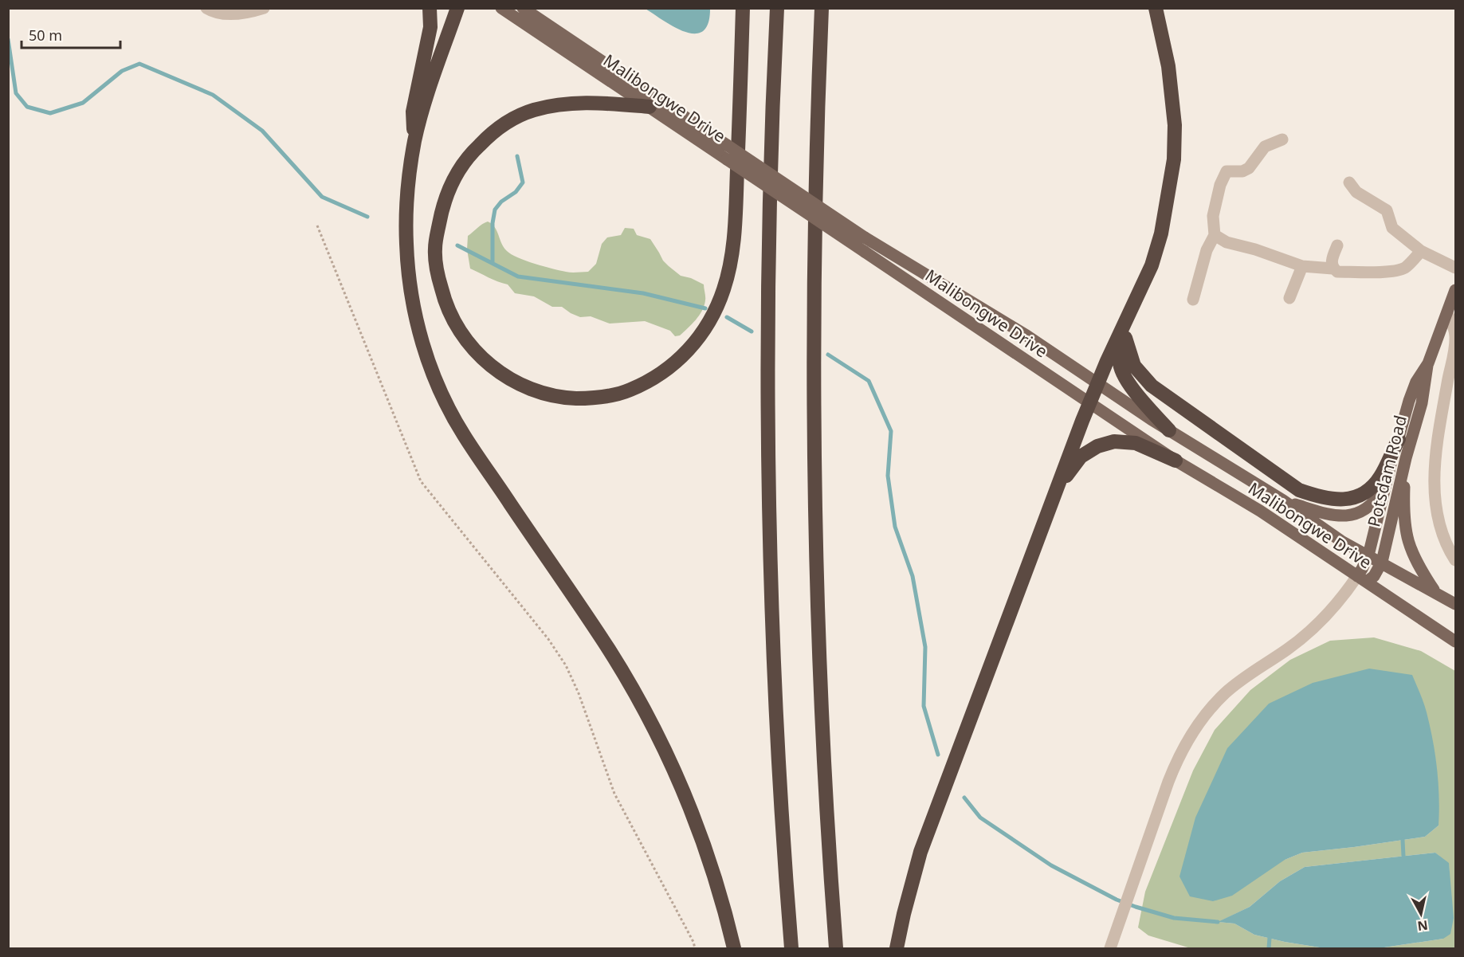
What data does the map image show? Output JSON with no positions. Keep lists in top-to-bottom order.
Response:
{
  "streets": {
    "main road": ["Malibongwe Drive", "Potsdam Road"]
  },
  "crossings": [
    ["Malibongwe Drive", "Potsdam Road"]
  ],
  "scale_bar": "50 m",
  "north": "bottom"
}
